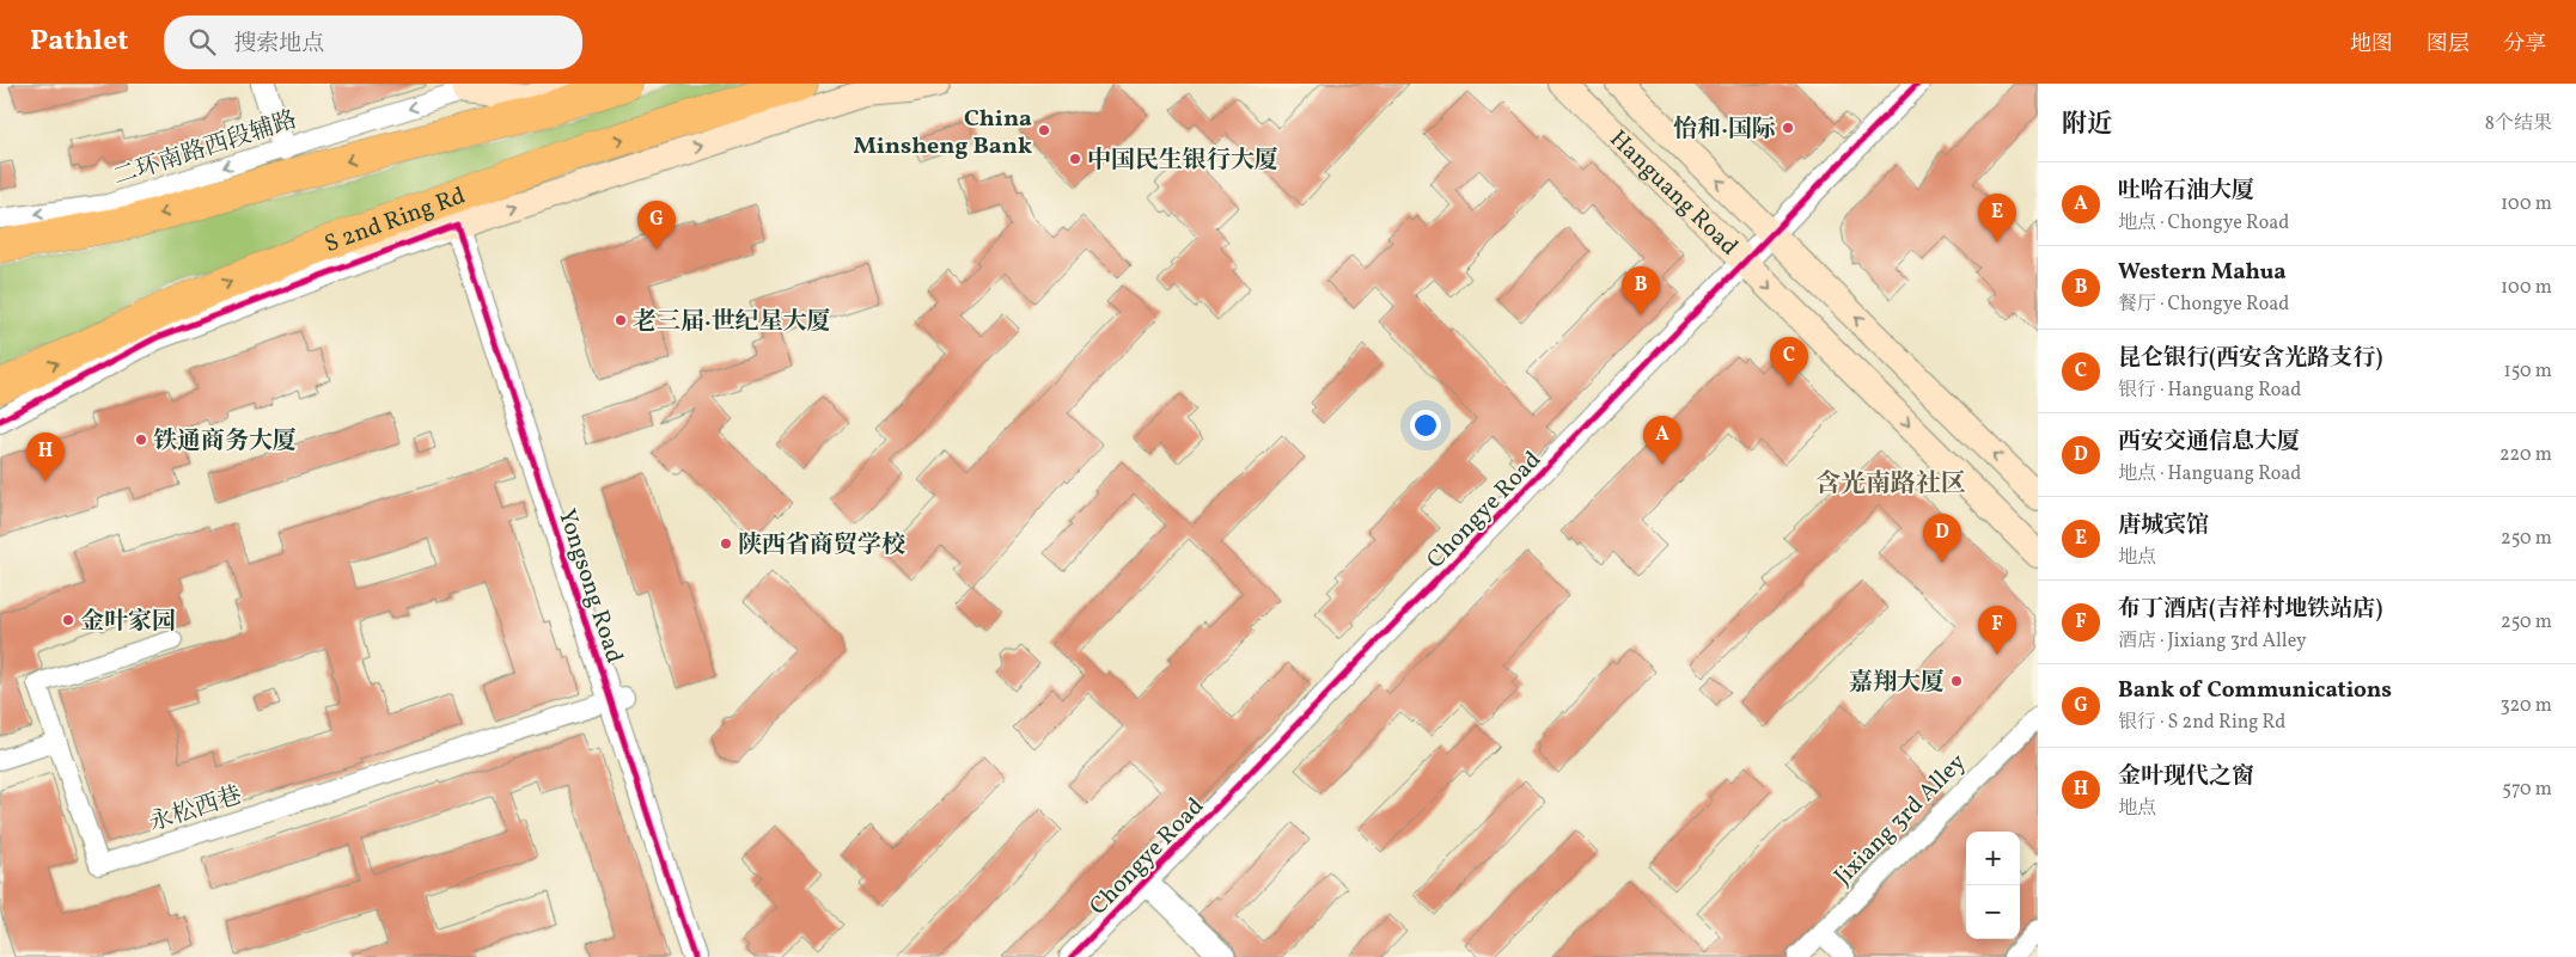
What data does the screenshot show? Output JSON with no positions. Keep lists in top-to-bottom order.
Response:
{
  "streets": {
    "highway": ["S 2nd Ring Rd"],
    "main road": ["Hanguang Road"],
    "street": [
      "二环南路西段辅路",
      "Chongye Road",
      "Yongsong Road",
      "永松西巷",
      "Jixiang 3rd Alley"
    ]
  },
  "crossings": [
    ["Hanguang Road", "Chongye Road"],
    ["Yongsong Road", "永松西巷"]
  ],
  "districts": ["含光南路社区"],
  "places": [
    "怡和·国际",
    "China Minsheng Bank",
    "中国民生银行大厦",
    "老三届·世纪星大厦",
    "铁通商务大厦",
    "陕西省商贸学校",
    "金叶家园",
    "嘉翔大厦"
  ],
  "page": {
    "header": "Pathlet",
    "search": "搜索地点",
    "nav": ["地图", "图层", "分享"],
    "heading": ["附近", "8个结果"],
    "list": [
      {
        "mark": "A",
        "name": "吐哈石油大厦",
        "note": "地点 · Chongye Road",
        "value": "100 m"
      },
      {
        "mark": "B",
        "name": "Western Mahua",
        "note": "餐厅 · Chongye Road",
        "value": "100 m"
      },
      {
        "mark": "C",
        "name": "昆仑银行(西安含光路支行)",
        "note": "银行 · Hanguang Road",
        "value": "150 m"
      },
      {
        "mark": "D",
        "name": "西安交通信息大厦",
        "note": "地点 · Hanguang Road",
        "value": "220 m"
      },
      {
        "mark": "E",
        "name": "唐城宾馆",
        "note": "地点",
        "value": "250 m"
      },
      {
        "mark": "F",
        "name": "布丁酒店(吉祥村地铁站店)",
        "note": "酒店 · Jixiang 3rd Alley",
        "value": "250 m"
      },
      {
        "mark": "G",
        "name": "Bank of Communications",
        "note": "银行 · S 2nd Ring Rd",
        "value": "320 m"
      },
      {
        "mark": "H",
        "name": "金叶现代之窗",
        "note": "地点",
        "value": "570 m"
      }
    ],
    "pins": [
      "E",
      "G",
      "B",
      "C",
      "A",
      "H",
      "D",
      "F"
    ],
    "map_buttons": ["+", "−"]
  }
}
